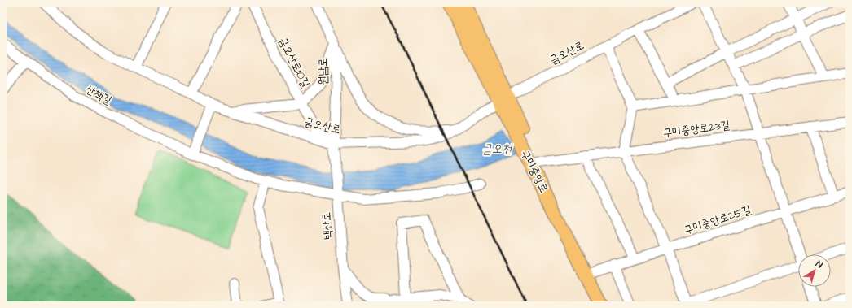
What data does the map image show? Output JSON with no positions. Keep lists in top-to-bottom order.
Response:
{
  "streets": {
    "main road": ["구미중앙로"],
    "street": [
      "금오산로",
      "금오산로10길",
      "원남로",
      "산책길",
      "구미중앙로23길",
      "구미중앙로25길",
      "백산로"
    ]
  },
  "crossings": [
    ["금오산로", "금오산로10길"],
    ["금오산로", "원남로"],
    ["금오산로", "구미중앙로"],
    ["금오산로", "백산로"],
    ["금오산로10길", "원남로"],
    ["금오산로10길", "백산로"],
    ["원남로", "백산로"],
    ["산책길", "백산로"],
    ["구미중앙로23길", "구미중앙로"],
    ["구미중앙로", "구미중앙로25길"]
  ],
  "water": ["금오천"],
  "north": "top right"
}
